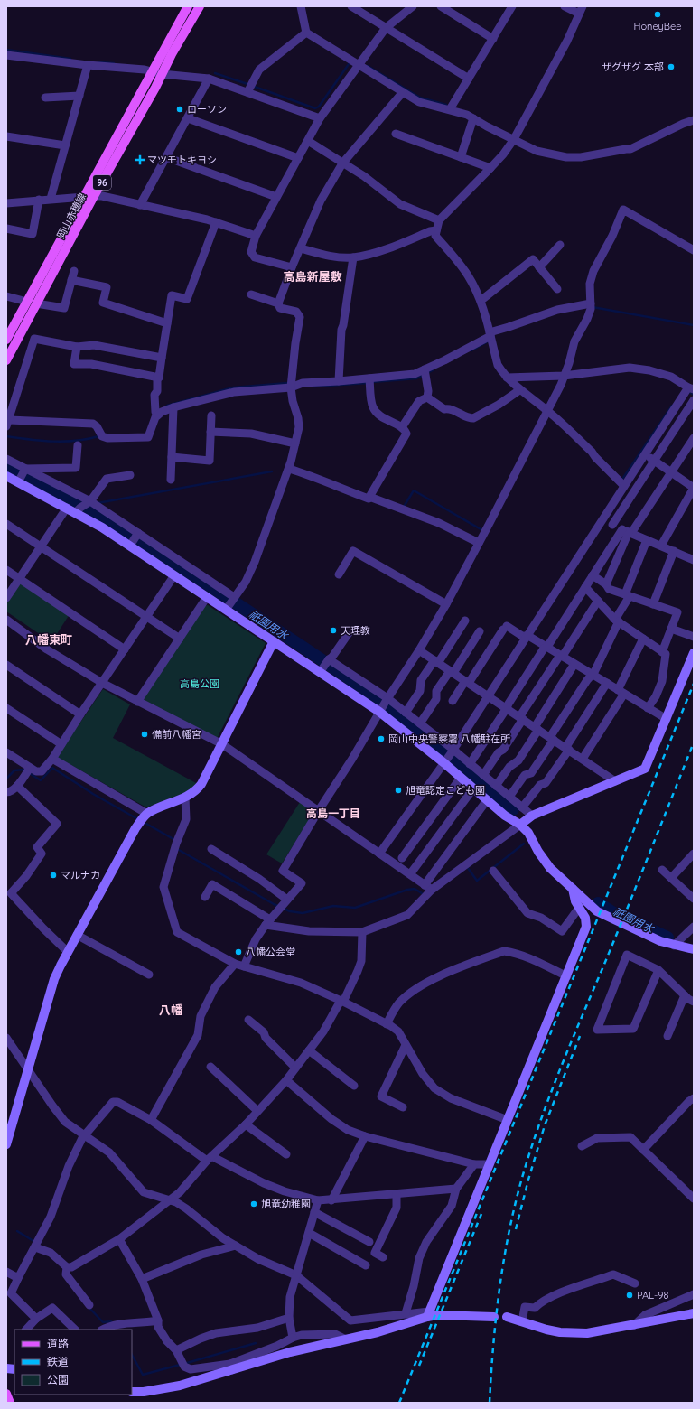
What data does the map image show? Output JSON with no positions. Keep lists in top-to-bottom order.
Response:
{
  "streets": {
    "main road": ["96", "岡山赤穂線"]
  },
  "districts": [
    "高島新屋敷",
    "八幡東町",
    "高島一丁目",
    "八幡"
  ],
  "water": ["祇園用水"],
  "parks": ["高島公園"],
  "places": {
    "other": [
      "HoneyBee",
      "ザグザグ 本部",
      "ローソン",
      "天理教",
      "備前八幡宮",
      "岡山中央警察署 八幡駐在所",
      "旭竜認定こども園",
      "マルナカ",
      "八幡公会堂",
      "旭竜幼稚園",
      "PAL-98"
    ],
    "health": ["マツモトキヨシ"]
  },
  "legend": ["道路", "鉄道", "公園"]
}
